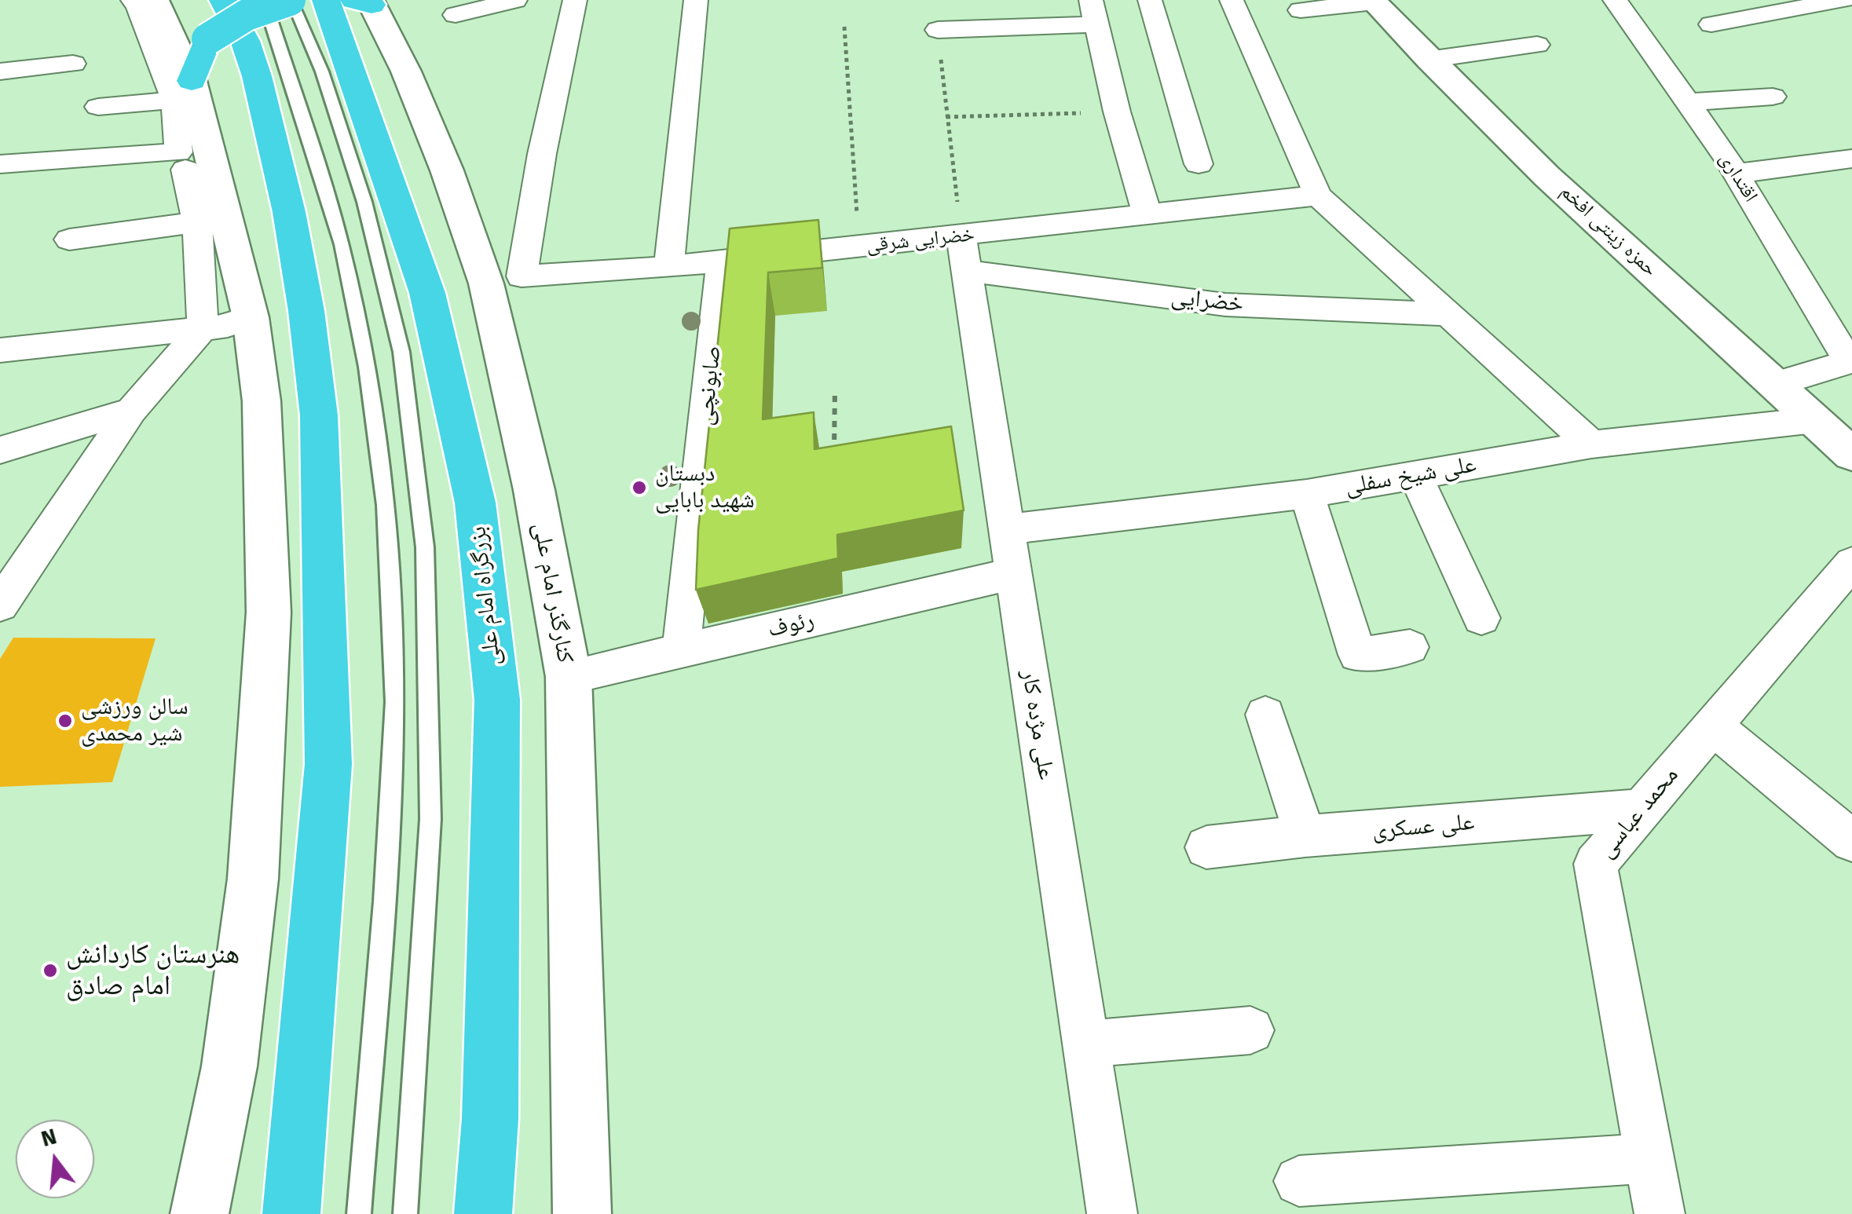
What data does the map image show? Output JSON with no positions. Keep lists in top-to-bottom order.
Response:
{
  "streets": {
    "highway": ["بزرگراه امام علی"],
    "main road": ["حمزه زینتی افخم", "کنارگذر امام علی"],
    "street": [
      "اقتداری",
      "خضرایی شرقی",
      "خضرایی",
      "صابونچی",
      "علی شیخ سفلی",
      "رئوف",
      "علی مژده کار",
      "محمد عباسی",
      "علی عسکری"
    ]
  },
  "crossings": [
    ["حمزه زینتی افخم", "علی شیخ سفلی"],
    ["خضرایی شرقی", "خضرایی"],
    ["خضرایی شرقی", "صابونچی"],
    ["خضرایی شرقی", "کنارگذر امام علی"],
    ["خضرایی شرقی", "علی مژده کار"],
    ["خضرایی", "علی مژده کار"],
    ["صابونچی", "رئوف"],
    ["علی شیخ سفلی", "علی مژده کار"],
    ["کنارگذر امام علی", "رئوف"],
    ["رئوف", "علی مژده کار"],
    ["محمد عباسی", "علی عسکری"]
  ],
  "places": ["دبستان شهید بابایی", "سالن ورزشی شیر محمدی", "هنرستان کاردانش امام صادق"],
  "north": "top"
}
